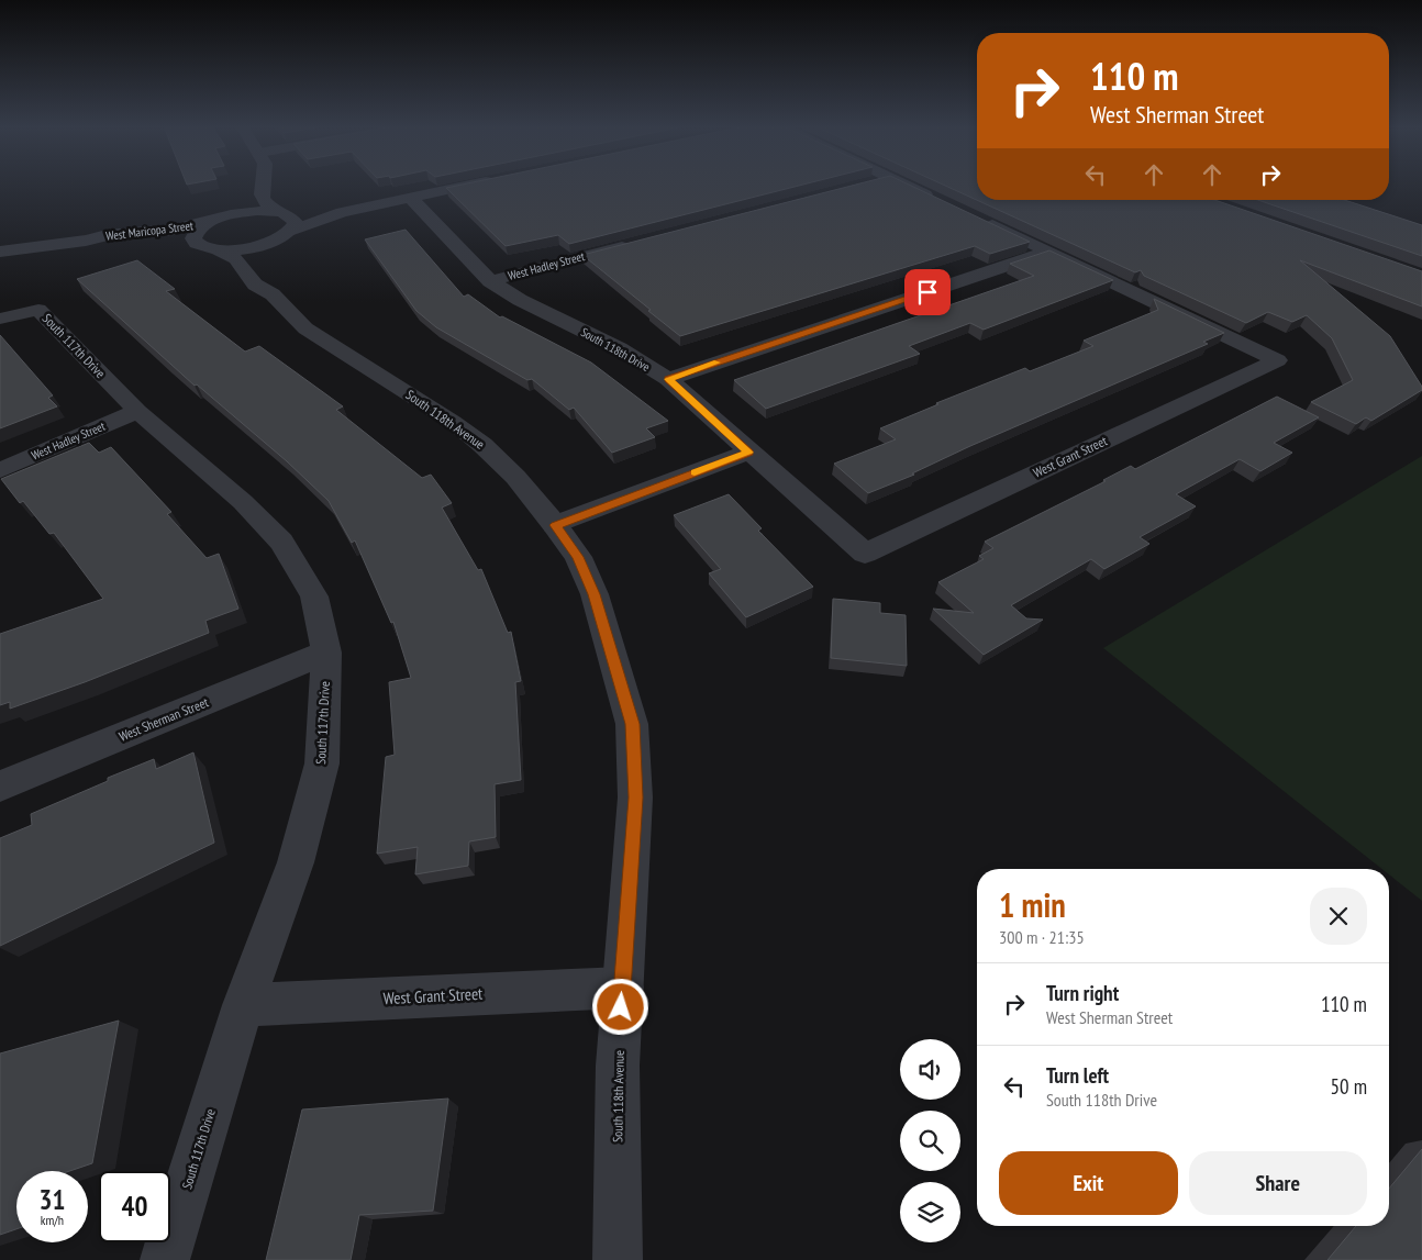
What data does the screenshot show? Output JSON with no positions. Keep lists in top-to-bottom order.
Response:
{
  "streets": {
    "street": [
      "West Maricopa Street",
      "West Hadley Street",
      "South 117th Drive",
      "South 118th Drive",
      "South 118th Avenue",
      "West Grant Street",
      "West Sherman Street"
    ]
  },
  "crossings": [
    ["West Maricopa Street", "South 118th Avenue"],
    ["West Hadley Street", "South 117th Drive"],
    ["West Hadley Street", "South 118th Drive"],
    ["South 117th Drive", "West Grant Street"],
    ["South 117th Drive", "West Sherman Street"],
    ["South 118th Drive", "West Grant Street"],
    ["South 118th Avenue", "West Grant Street"]
  ],
  "page": {
    "turn": ["110 m", "West Sherman Street"],
    "heading": ["1 min", "300 m · 21:35"],
    "list": [
      {
        "name": "Turn right",
        "note": "West Sherman Street",
        "value": "110 m"
      },
      {
        "name": "Turn left",
        "note": "South 118th Drive",
        "value": "50 m"
      }
    ],
    "buttons": ["Exit", "Share"],
    "speed": "31 km/h",
    "limit": "40"
  }
}
